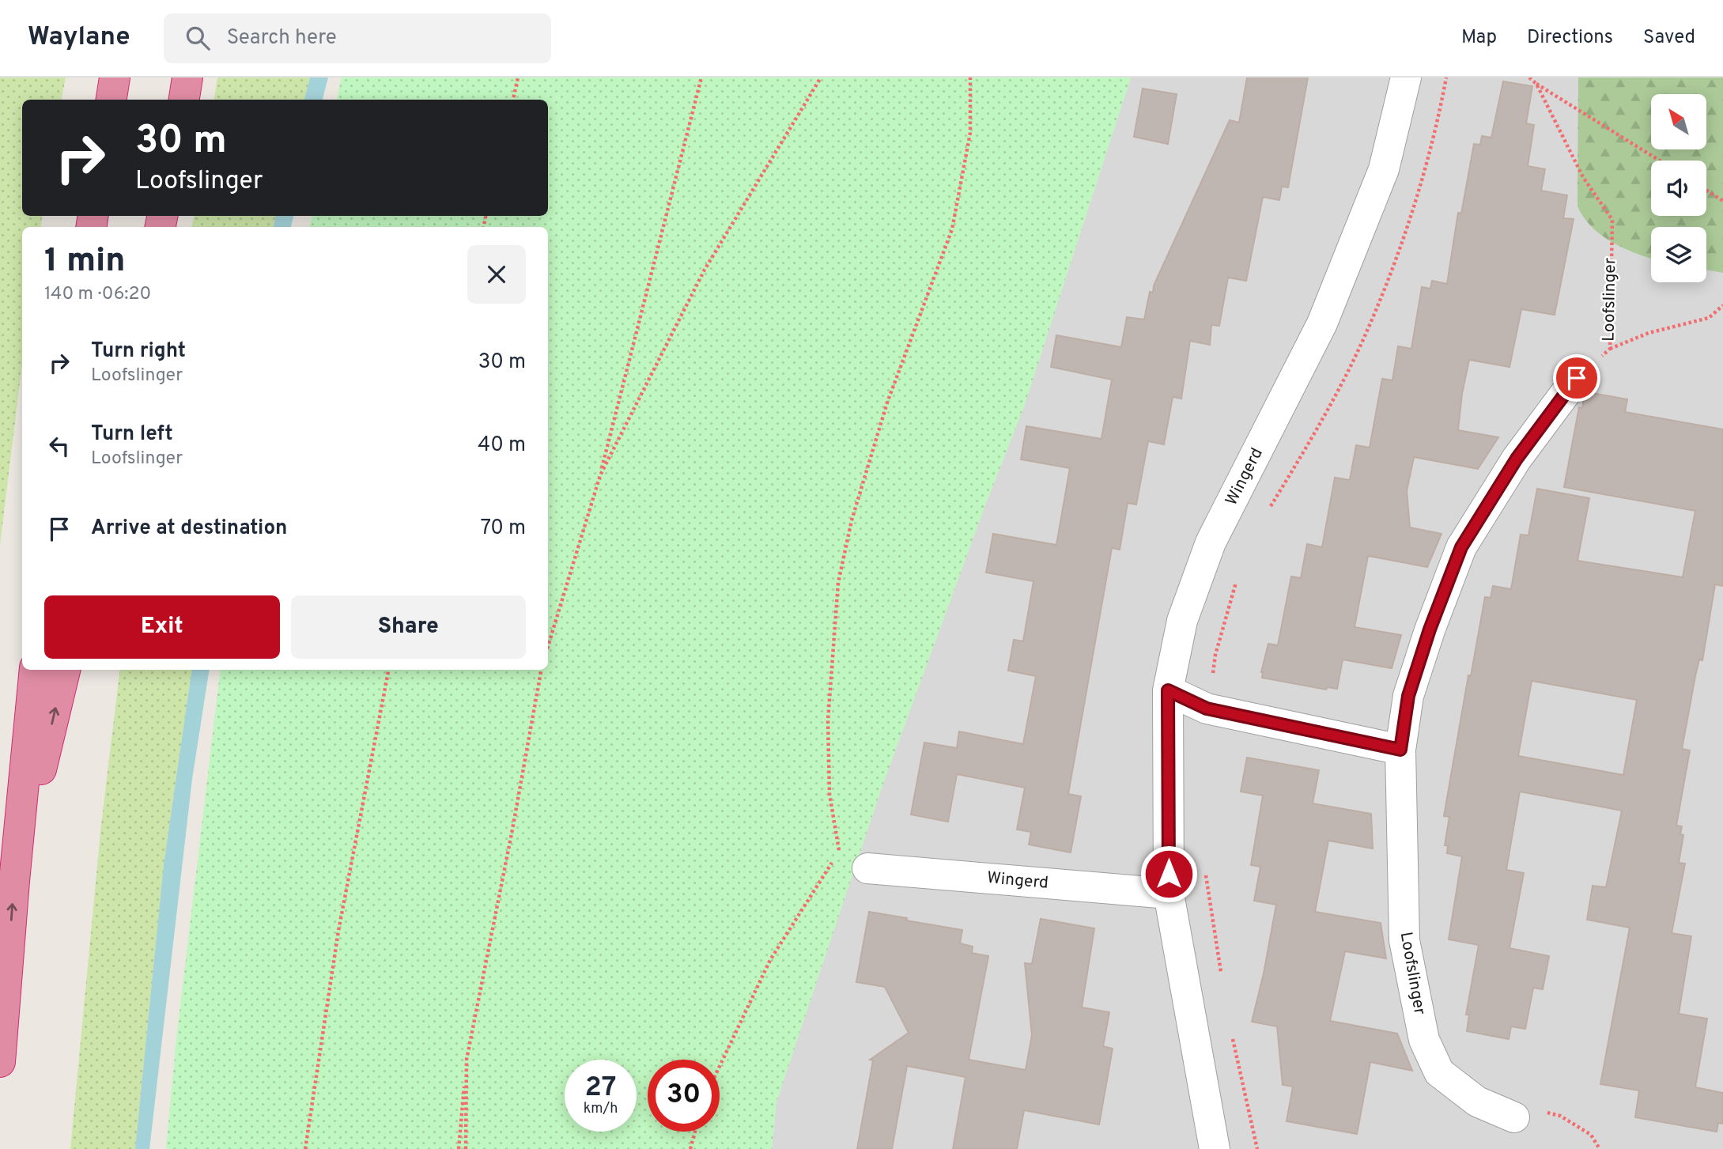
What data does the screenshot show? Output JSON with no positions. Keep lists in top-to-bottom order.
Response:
{
  "streets": {
    "street": ["Loofslinger", "Wingerd"]
  },
  "north": "top left",
  "page": {
    "header": "Waylane",
    "search": "Search here",
    "nav": ["Map", "Directions", "Saved"],
    "turn": ["30 m", "Loofslinger"],
    "heading": ["1 min", "140 m · 06:20"],
    "list": [
      {
        "name": "Turn right",
        "note": "Loofslinger",
        "value": "30 m"
      },
      {
        "name": "Turn left",
        "note": "Loofslinger",
        "value": "40 m"
      },
      {
        "name": "Arrive at destination",
        "value": "70 m"
      }
    ],
    "buttons": ["Exit", "Share"],
    "speed": "27 km/h",
    "limit": "30"
  }
}
